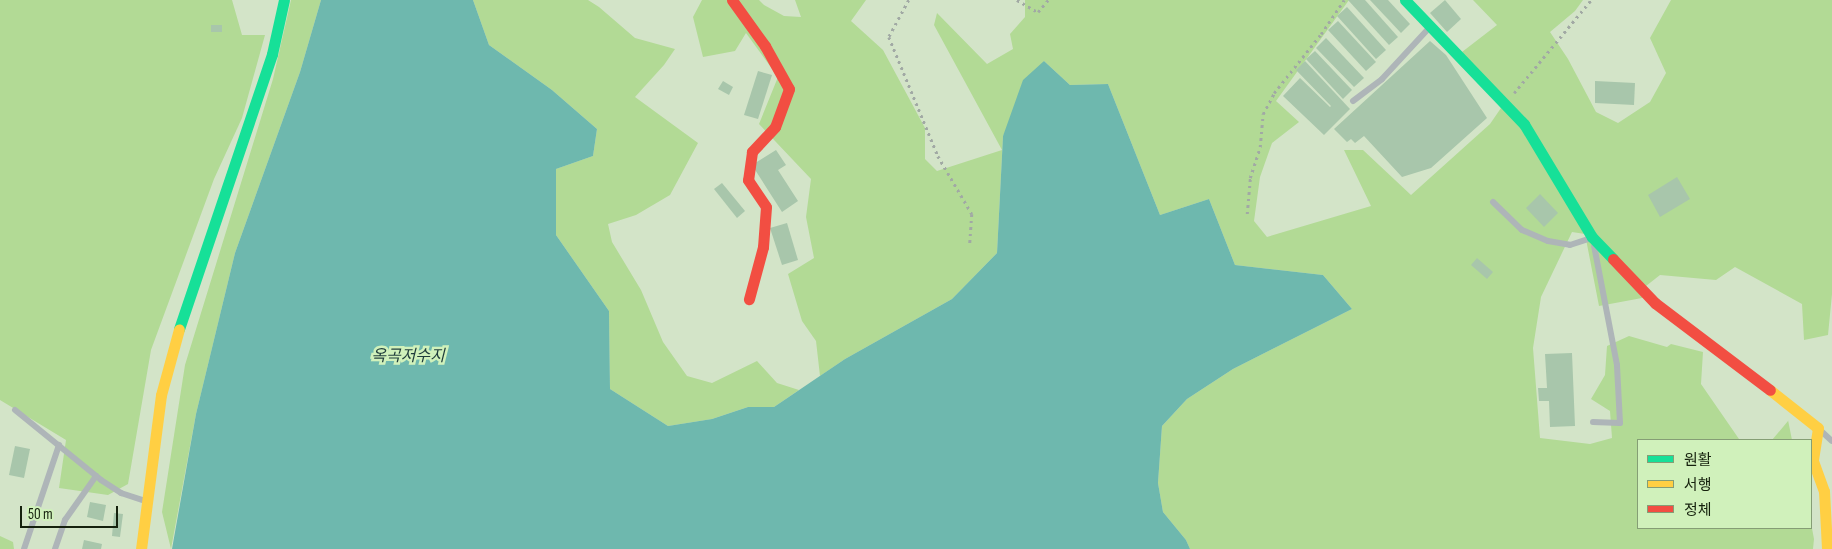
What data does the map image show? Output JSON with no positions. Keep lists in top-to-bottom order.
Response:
{
  "water": ["옥곡저수지"],
  "legend": ["원활", "서행", "정체"],
  "scale_bar": "50 m"
}
